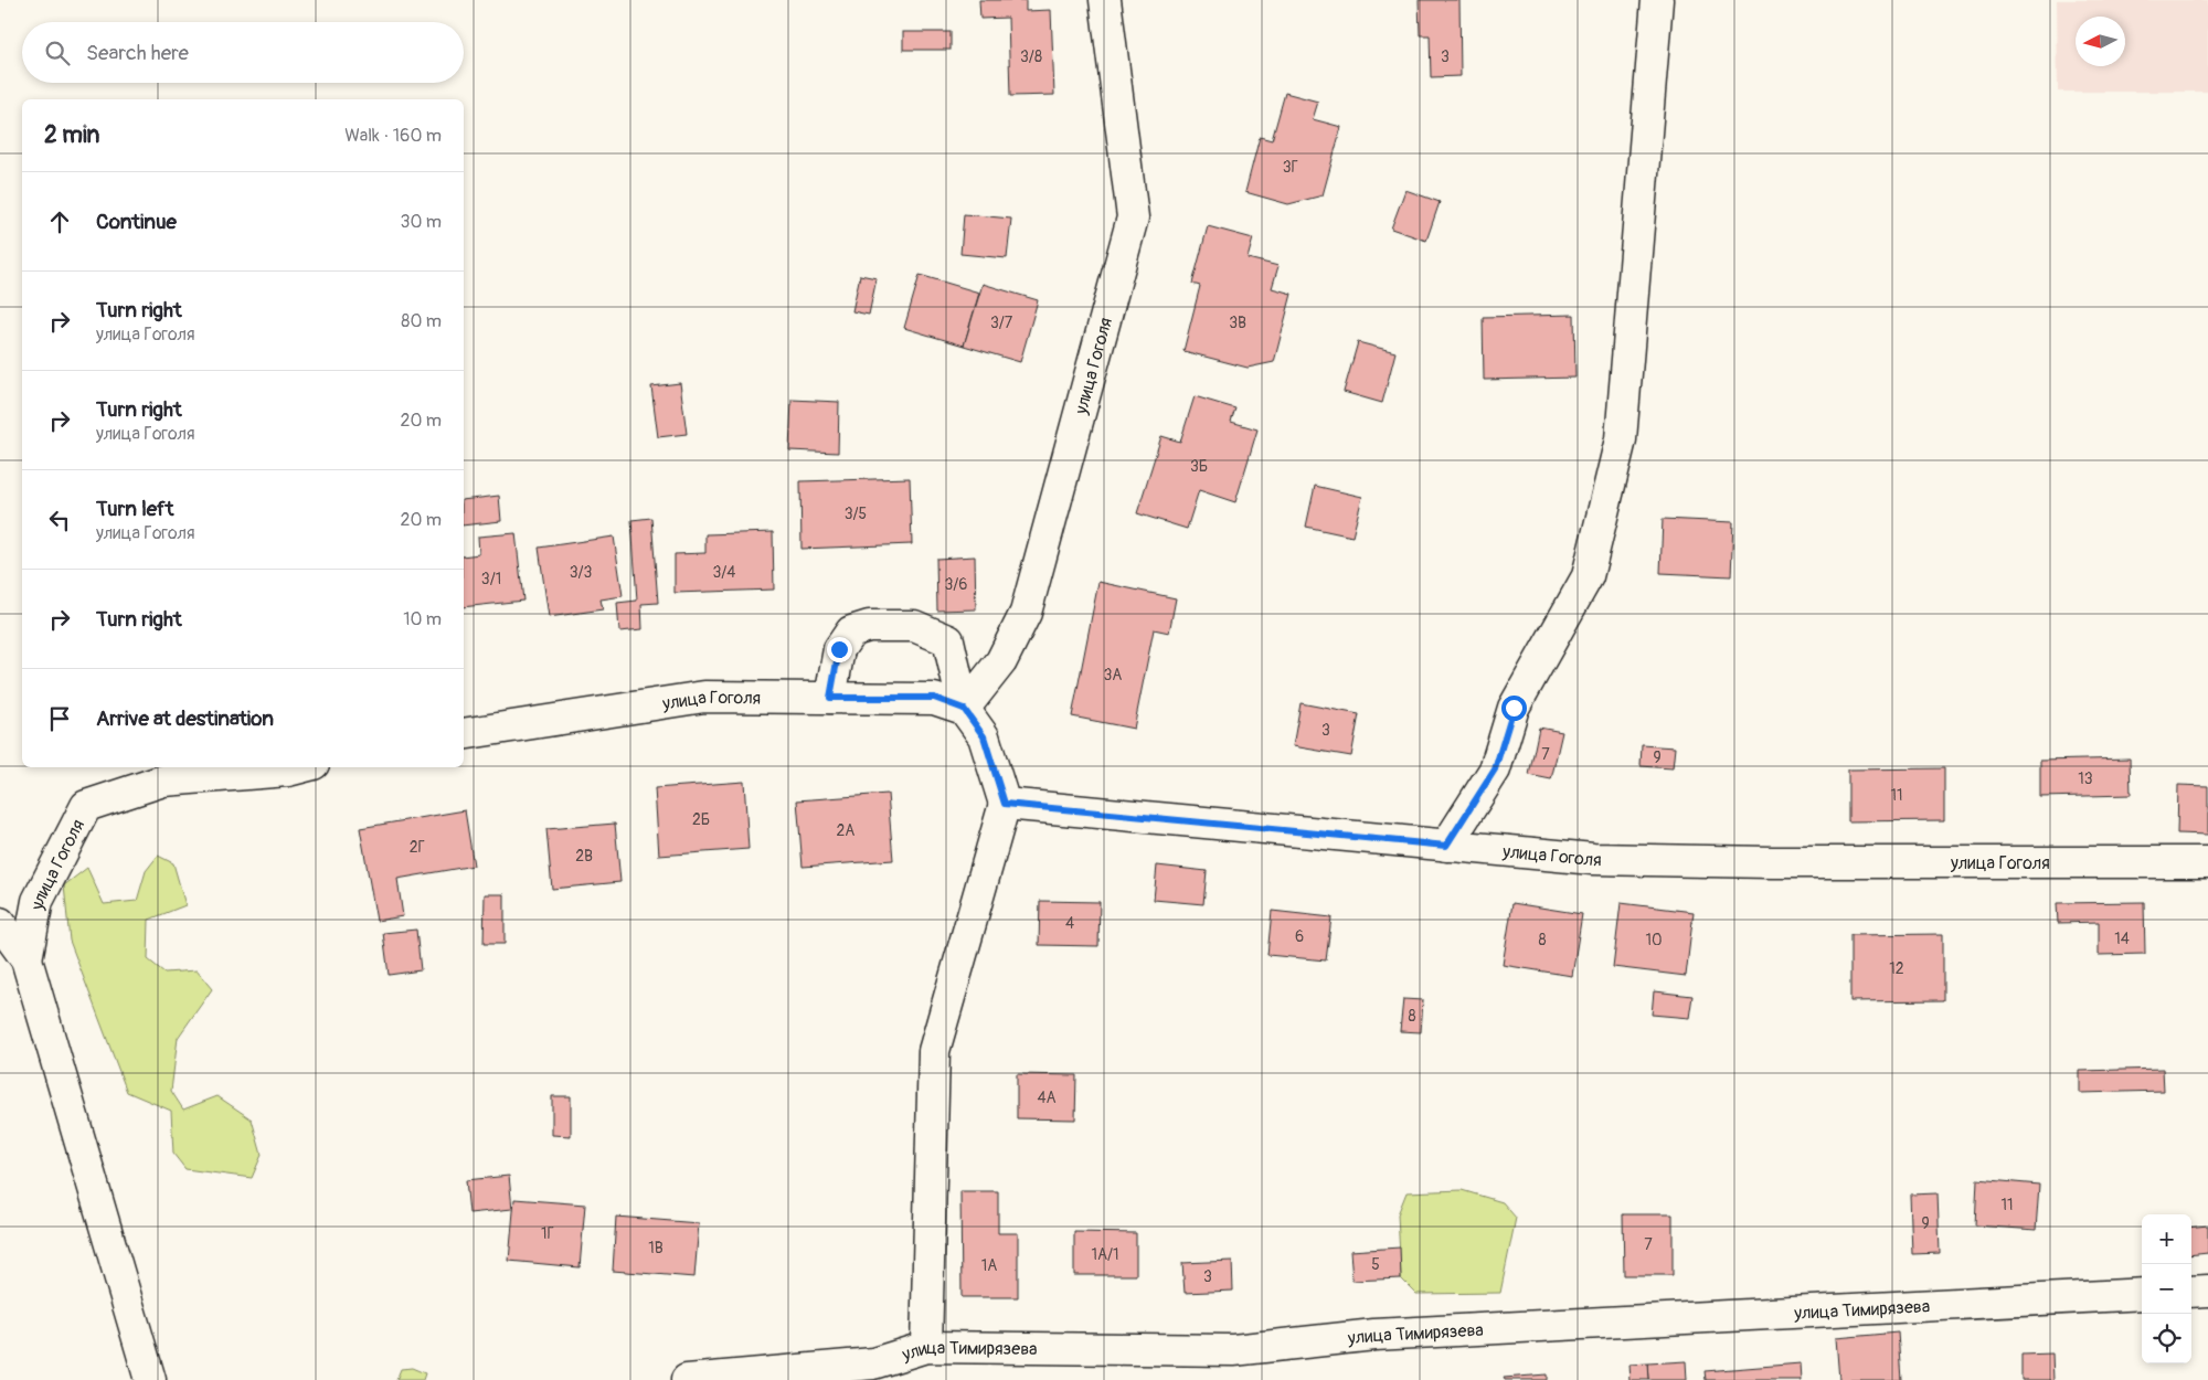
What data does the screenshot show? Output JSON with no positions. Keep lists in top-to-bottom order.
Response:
{
  "streets": {
    "street": ["улица Гоголя", "улица Тимирязева"]
  },
  "house_numbers": [
    "3/8",
    "3",
    "3Г",
    "3/7",
    "3В",
    "3Б",
    "3/5",
    "3/3",
    "3/4",
    "3/1",
    "3/6",
    "3А",
    "3",
    "7",
    "9",
    "13",
    "11",
    "2Б",
    "2А",
    "2Г",
    "2В",
    "4",
    "6",
    "14",
    "8",
    "10",
    "12",
    "8",
    "4А",
    "11",
    "9",
    "1Г",
    "7",
    "1В",
    "1А/1",
    "5",
    "1А",
    "3"
  ],
  "north": "left",
  "page": {
    "search": "Search here",
    "heading": ["2 min", "Walk · 160 m"],
    "list": [
      ["Continue", "30 m"],
      ["Turn right", "улица Гоголя", "80 m"],
      ["Turn right", "улица Гоголя", "20 m"],
      ["Turn left", "улица Гоголя", "20 m"],
      ["Turn right", "10 m"],
      "Arrive at destination"
    ],
    "map_buttons": ["+", "−"]
  }
}
